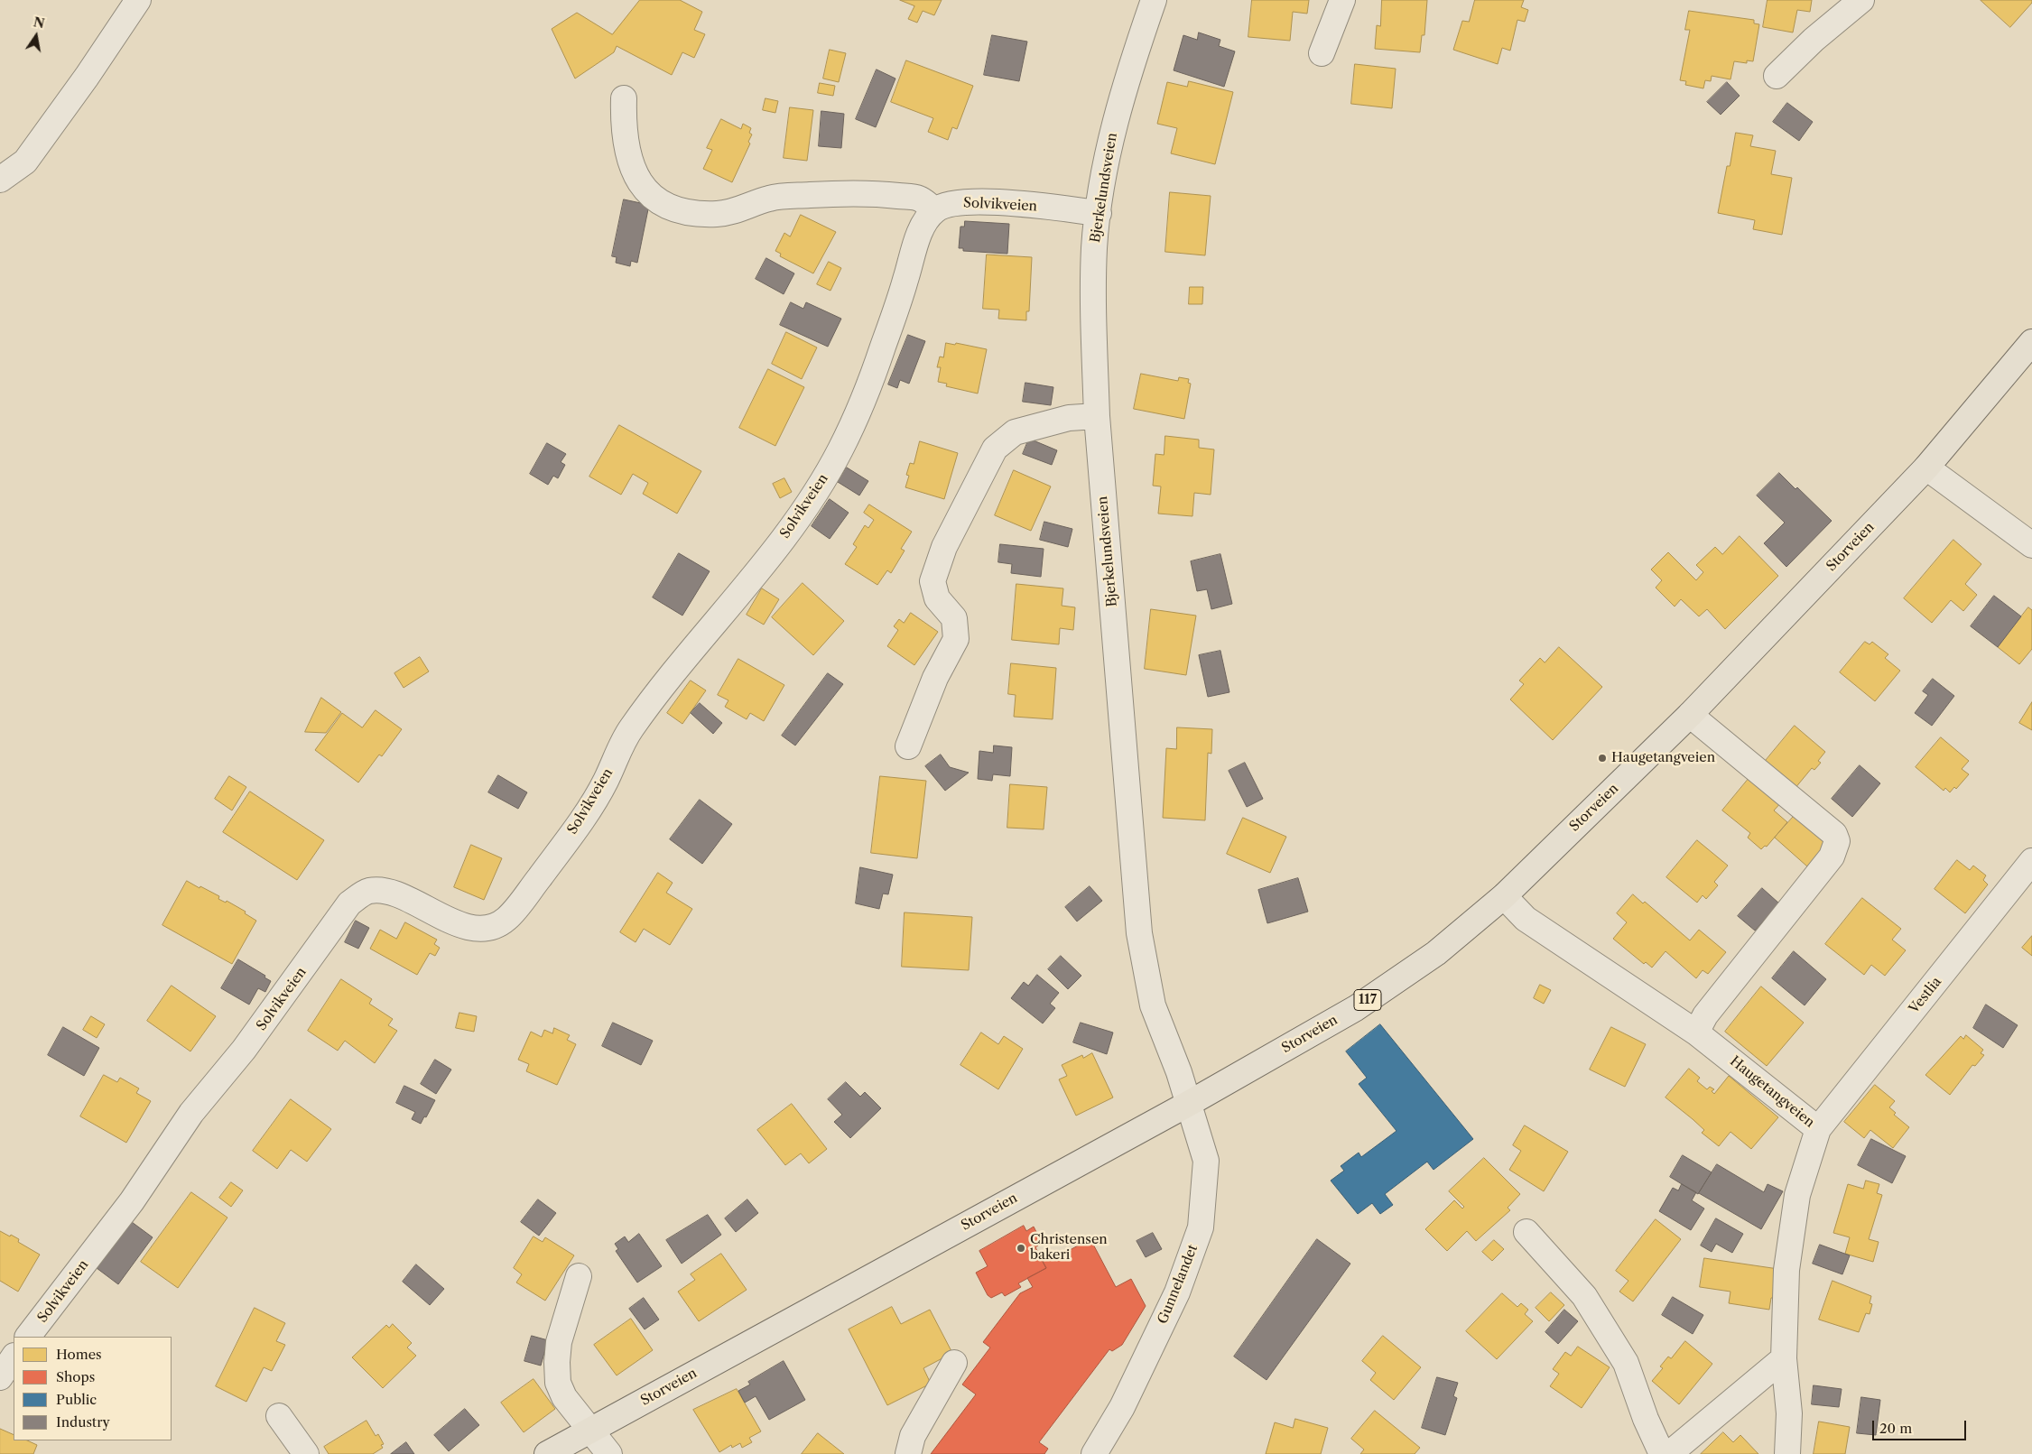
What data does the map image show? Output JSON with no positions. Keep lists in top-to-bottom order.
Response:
{
  "streets": {
    "main road": ["Storveien", "117"],
    "street": [
      "Bjerkelundsveien",
      "Solvikveien",
      "Vestlia",
      "Haugetangveien",
      "Gunnelandet"
    ]
  },
  "crossings": [
    ["Bjerkelundsveien", "Solvikveien"],
    ["Bjerkelundsveien", "Storveien"],
    ["Bjerkelundsveien", "Gunnelandet"],
    ["Storveien", "Haugetangveien"],
    ["Storveien", "Gunnelandet"],
    ["Vestlia", "Haugetangveien"]
  ],
  "places": ["Haugetangveien", "Christensen bakeri"],
  "legend": [
    "Homes",
    "Shops",
    "Public",
    "Industry"
  ],
  "scale_bar": "20 m",
  "north": "top"
}
